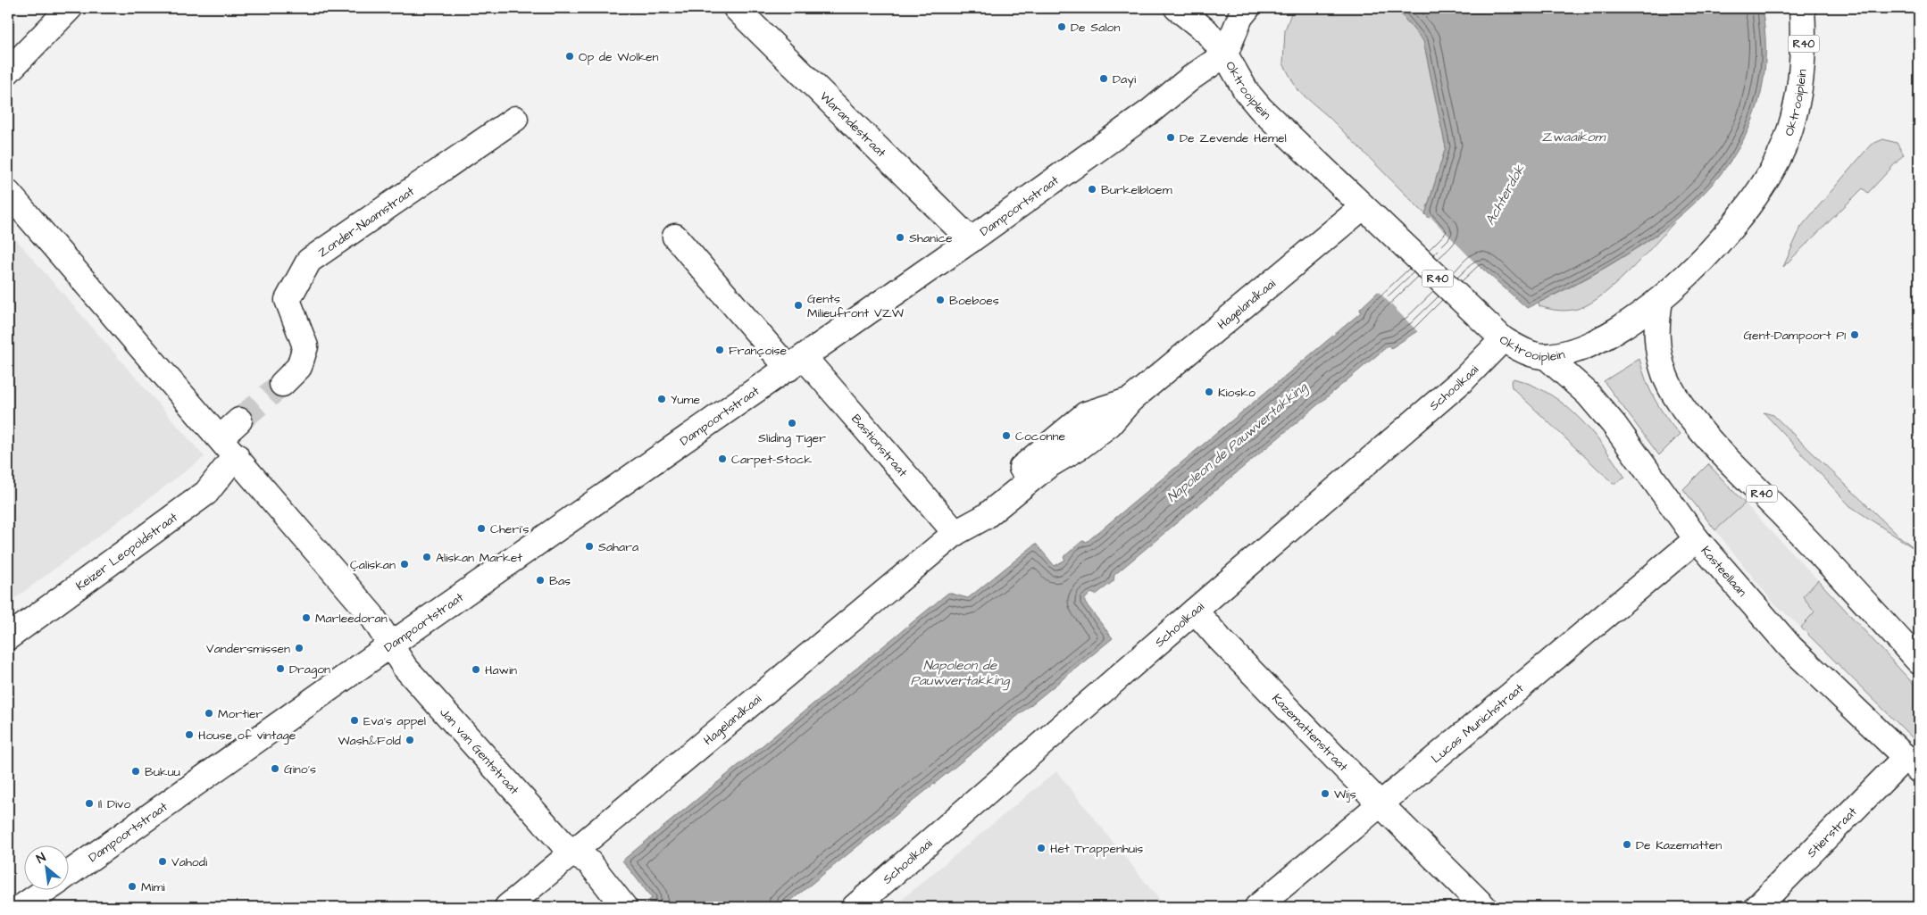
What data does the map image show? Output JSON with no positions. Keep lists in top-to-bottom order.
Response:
{
  "streets": {
    "street": [
      "R40",
      "Oktrooiplein",
      "Warandestraat",
      "Dampoortstraat",
      "Zonder-Naamstraat",
      "Hagelandkaai",
      "Schoolkaai",
      "Bastionstraat",
      "Keizer Leopoldstraat",
      "Kasteellaan",
      "Lucas Munichstraat",
      "Kazemattenstraat",
      "Jan van Gentstraat",
      "Stierstraat"
    ]
  },
  "crossings": [
    ["R40", "Oktrooiplein"],
    ["Oktrooiplein", "Dampoortstraat"],
    ["Oktrooiplein", "Hagelandkaai"],
    ["Oktrooiplein", "Schoolkaai"],
    ["Oktrooiplein", "Kasteellaan"],
    ["Warandestraat", "Dampoortstraat"],
    ["Dampoortstraat", "Bastionstraat"],
    ["Dampoortstraat", "Jan van Gentstraat"],
    ["Hagelandkaai", "Bastionstraat"],
    ["Hagelandkaai", "Jan van Gentstraat"],
    ["Schoolkaai", "Kazemattenstraat"],
    ["Kasteellaan", "Lucas Munichstraat"],
    ["Kasteellaan", "Stierstraat"],
    ["Lucas Munichstraat", "Kazemattenstraat"]
  ],
  "water": ["Zwaaikom", "Achterdok", "Napoleon de Pauwvertakking"],
  "places": [
    "De Salon",
    "Op de Wolken",
    "Dayi",
    "De Zevende Hemel",
    "Burkelbloem",
    "Shanice",
    "Boeboes",
    "Gents Milieufront VZW",
    "Gent-Dampoort P1",
    "Françoise",
    "Kiosko",
    "Yume",
    "Sliding Tiger",
    "Coconne",
    "Carpet-Stock",
    "Cheri's",
    "Sahara",
    "Aliskan Market",
    "Çaliskan",
    "Bas",
    "Marleedoran",
    "Vandersmissen",
    "Dragon",
    "Hawin",
    "Mortier",
    "Eva's appel",
    "House of vintage",
    "Wash&Fold",
    "Gino's",
    "Bukuu",
    "Wijs",
    "Il Divo",
    "De Kazematten",
    "Het Trappenhuis",
    "Vahodi",
    "Mimi"
  ],
  "north": "top left"
}
